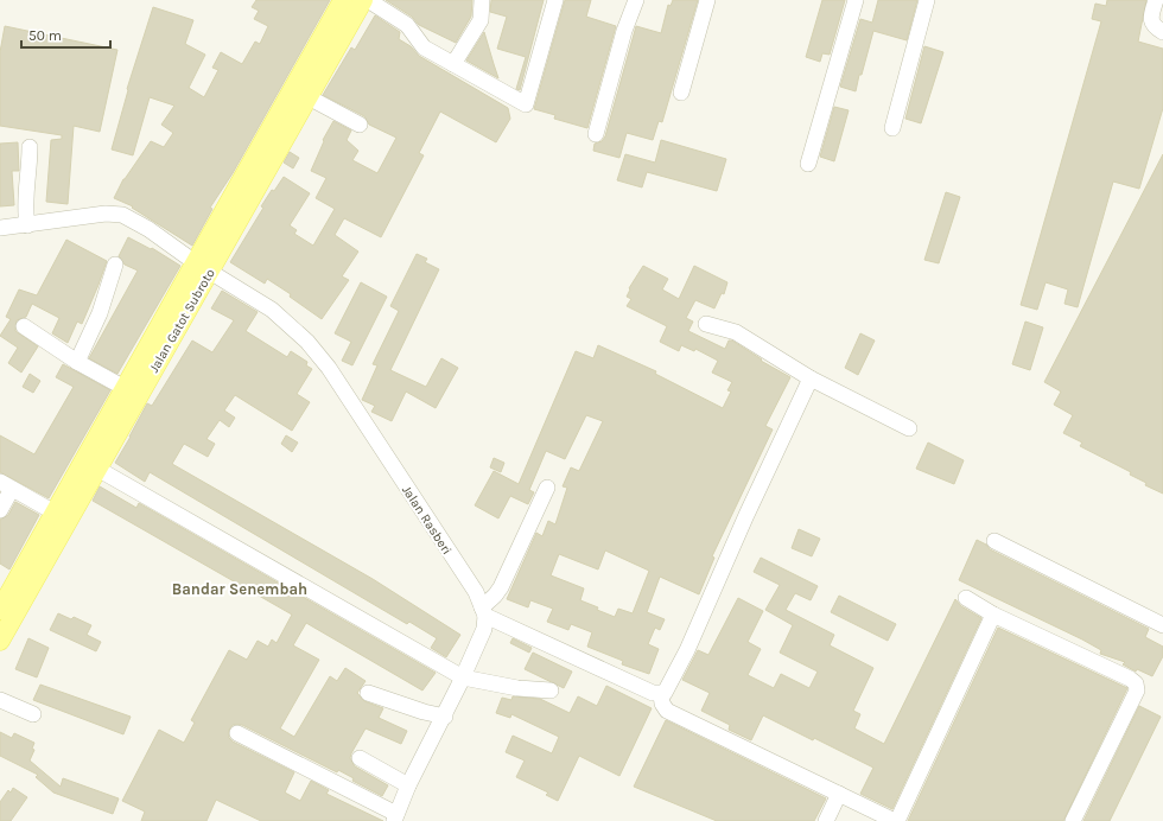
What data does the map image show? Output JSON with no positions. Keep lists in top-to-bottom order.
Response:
{
  "streets": {
    "main road": ["Jalan Gatot Subroto"],
    "street": ["Jalan Rasberi"]
  },
  "crossings": [
    ["Jalan Gatot Subroto", "Jalan Rasberi"]
  ],
  "districts": ["Bandar Senembah"],
  "scale_bar": "50 m"
}
